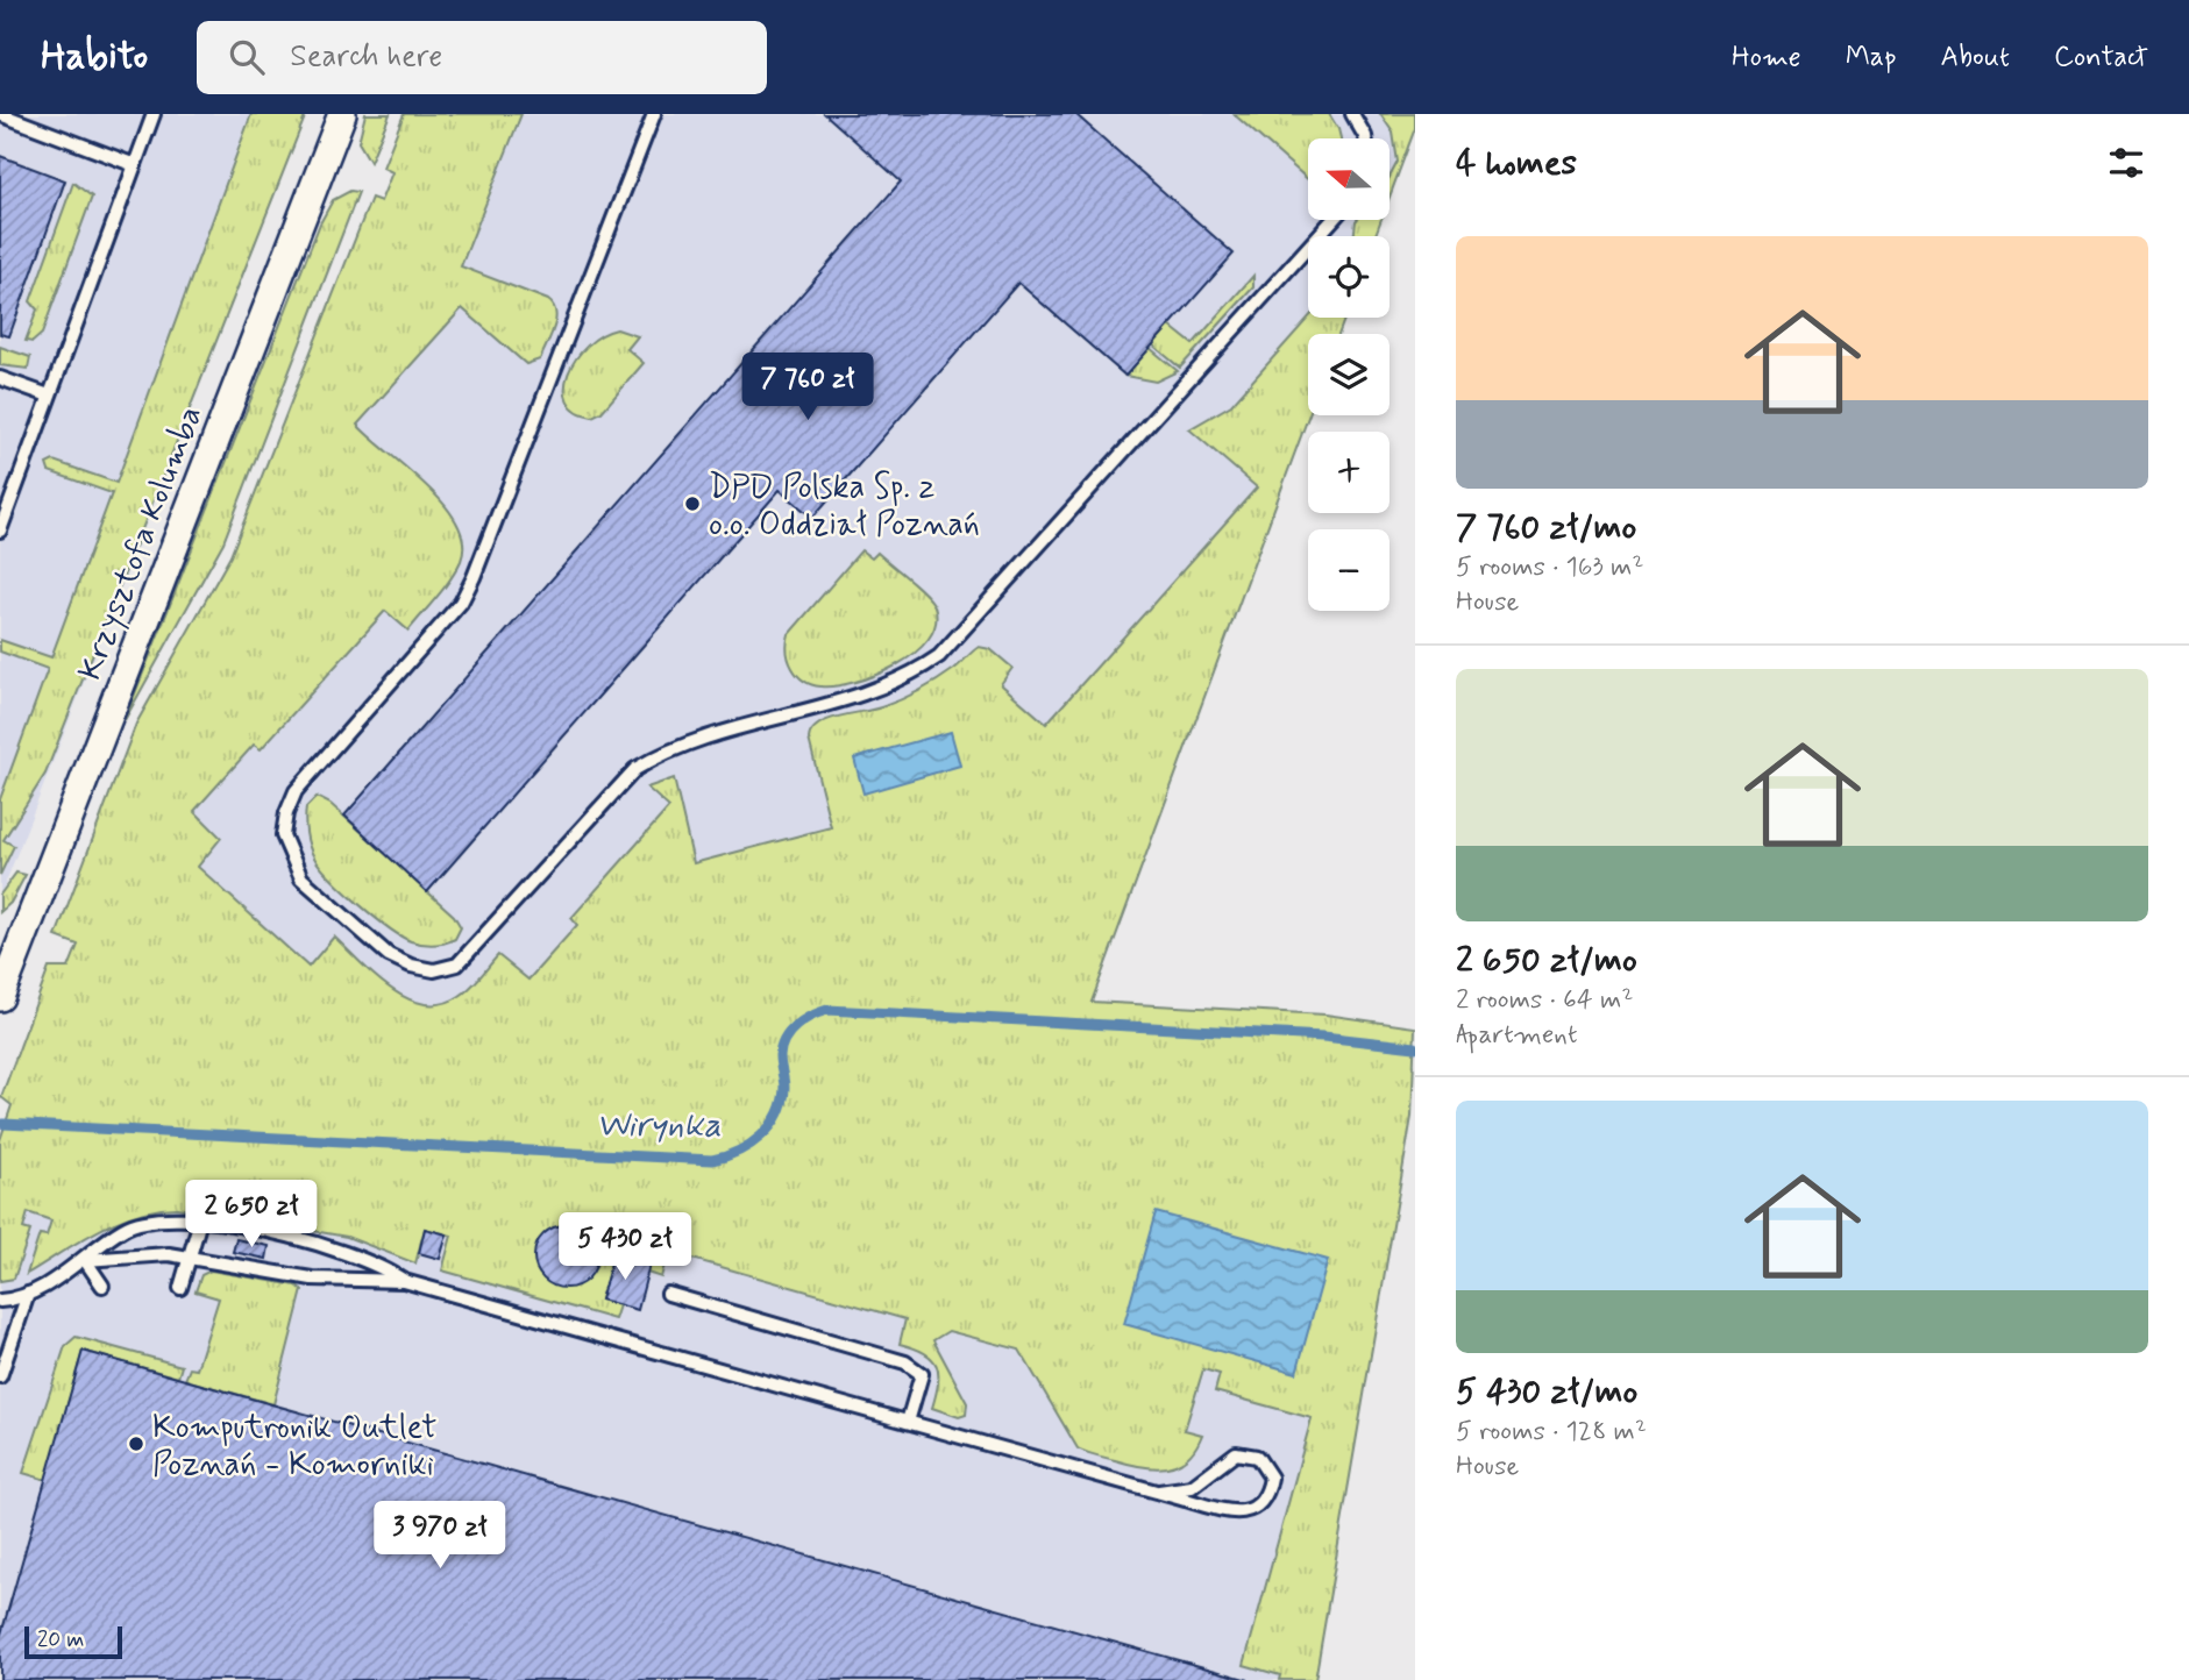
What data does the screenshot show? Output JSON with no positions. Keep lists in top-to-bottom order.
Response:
{
  "streets": {
    "street": ["Krzysztofa Kolumba"]
  },
  "water": ["Wirynka"],
  "places": ["DPD Polska Sp. z o.o. Oddział Poznań", "Komputronik Outlet Poznań - Komorniki"],
  "scale_bar": "20 m",
  "north": "left",
  "page": {
    "header": "Habito",
    "search": "Search here",
    "nav": [
      "Home",
      "Map",
      "About",
      "Contact"
    ],
    "heading": "4 homes",
    "map_buttons": ["+", "−"],
    "list": [
      {
        "name": "7 760 zł/mo",
        "note": "5 rooms · 163 m² · House"
      },
      {
        "name": "2 650 zł/mo",
        "note": "2 rooms · 64 m² · Apartment"
      },
      {
        "name": "5 430 zł/mo",
        "note": "5 rooms · 128 m² · House"
      }
    ],
    "price": [
      "7 760 zł",
      "2 650 zł",
      "5 430 zł",
      "3 970 zł"
    ],
    "scale": "20 m"
  }
}
